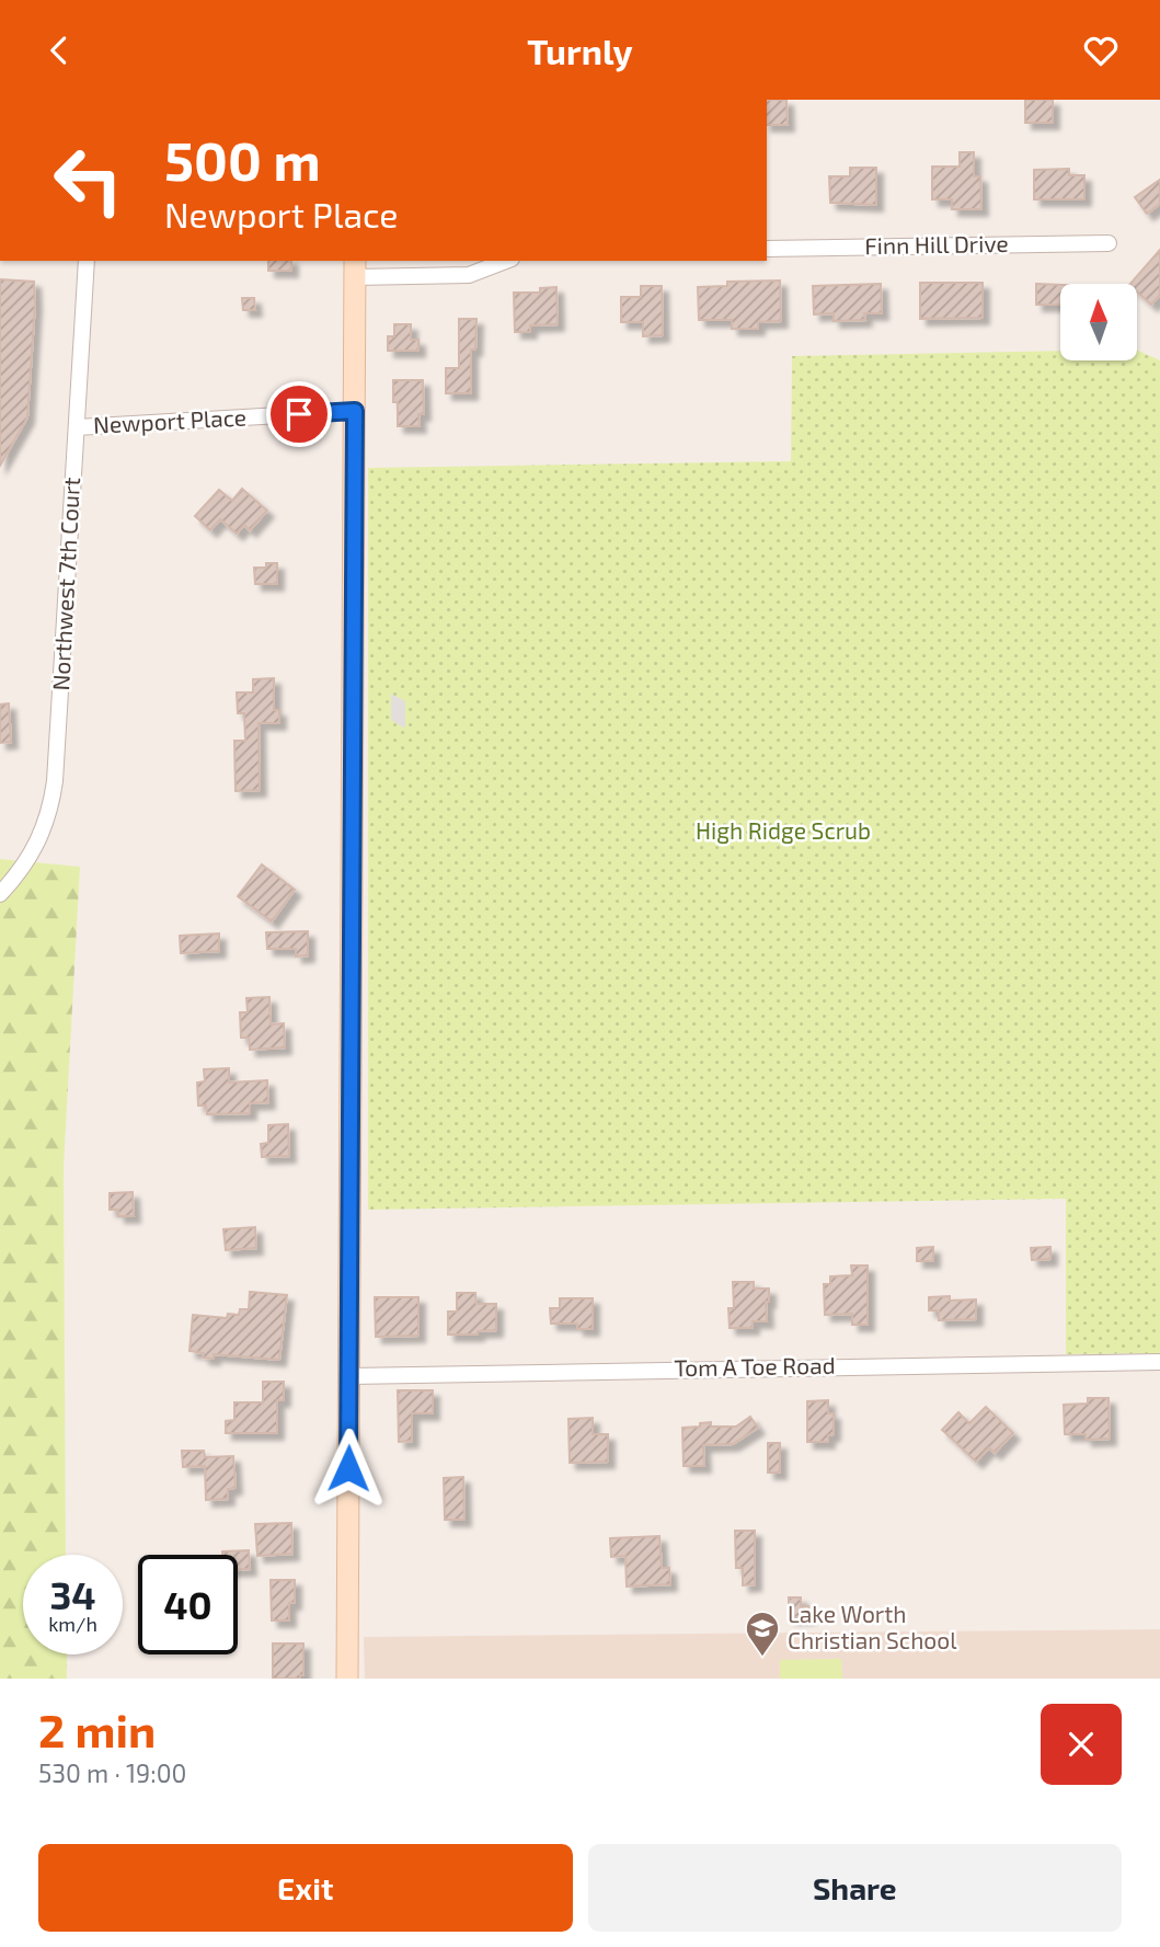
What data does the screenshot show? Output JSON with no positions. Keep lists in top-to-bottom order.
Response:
{
  "streets": {
    "street": [
      "Finn Hill Drive",
      "Newport Place",
      "Northwest 7th Court",
      "Tom A Toe Road"
    ]
  },
  "crossings": [
    ["Newport Place", "Northwest 7th Court"]
  ],
  "parks": ["High Ridge Scrub"],
  "places": {
    "school or university": ["Lake Worth Christian School"]
  },
  "north": "top",
  "page": {
    "header": "Turnly",
    "turn": ["500 m", "Newport Place"],
    "speed": "34 km/h",
    "limit": "40",
    "heading": ["2 min", "530 m · 19:00"],
    "buttons": ["Exit", "Share"]
  }
}
